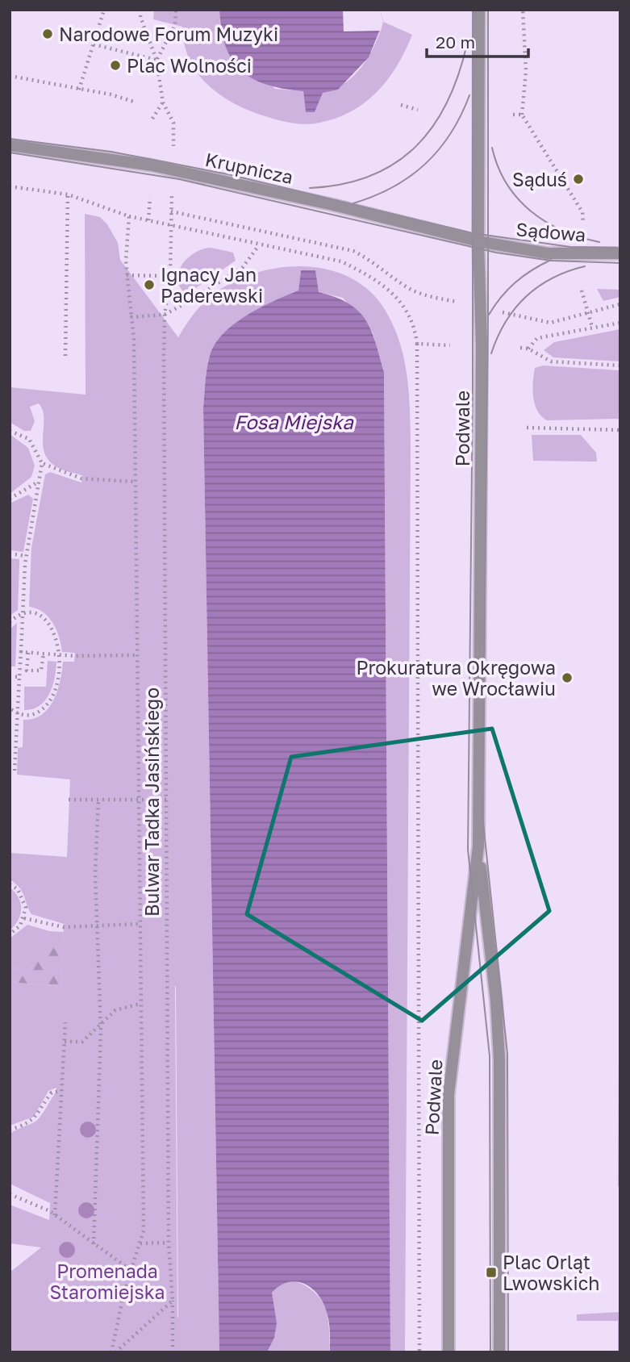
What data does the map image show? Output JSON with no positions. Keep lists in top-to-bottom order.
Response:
{
  "streets": {
    "street": ["Krupnicza", "Sądowa", "Podwale"],
    "path": ["Bulwar Tadka Jasińskiego"]
  },
  "crossings": [
    ["Krupnicza", "Sądowa"],
    ["Krupnicza", "Podwale"],
    ["Sądowa", "Podwale"]
  ],
  "water": ["Fosa Miejska"],
  "parks": ["Promenada Staromiejska"],
  "places": {
    "other": [
      "Narodowe Forum Muzyki",
      "Plac Wolności",
      "Sąduś",
      "Ignacy Jan Paderewski",
      "Prokuratura Okręgowa we Wrocławiu"
    ],
    "transit": ["Plac Orląt Lwowskich"]
  },
  "scale_bar": "20 m"
}
